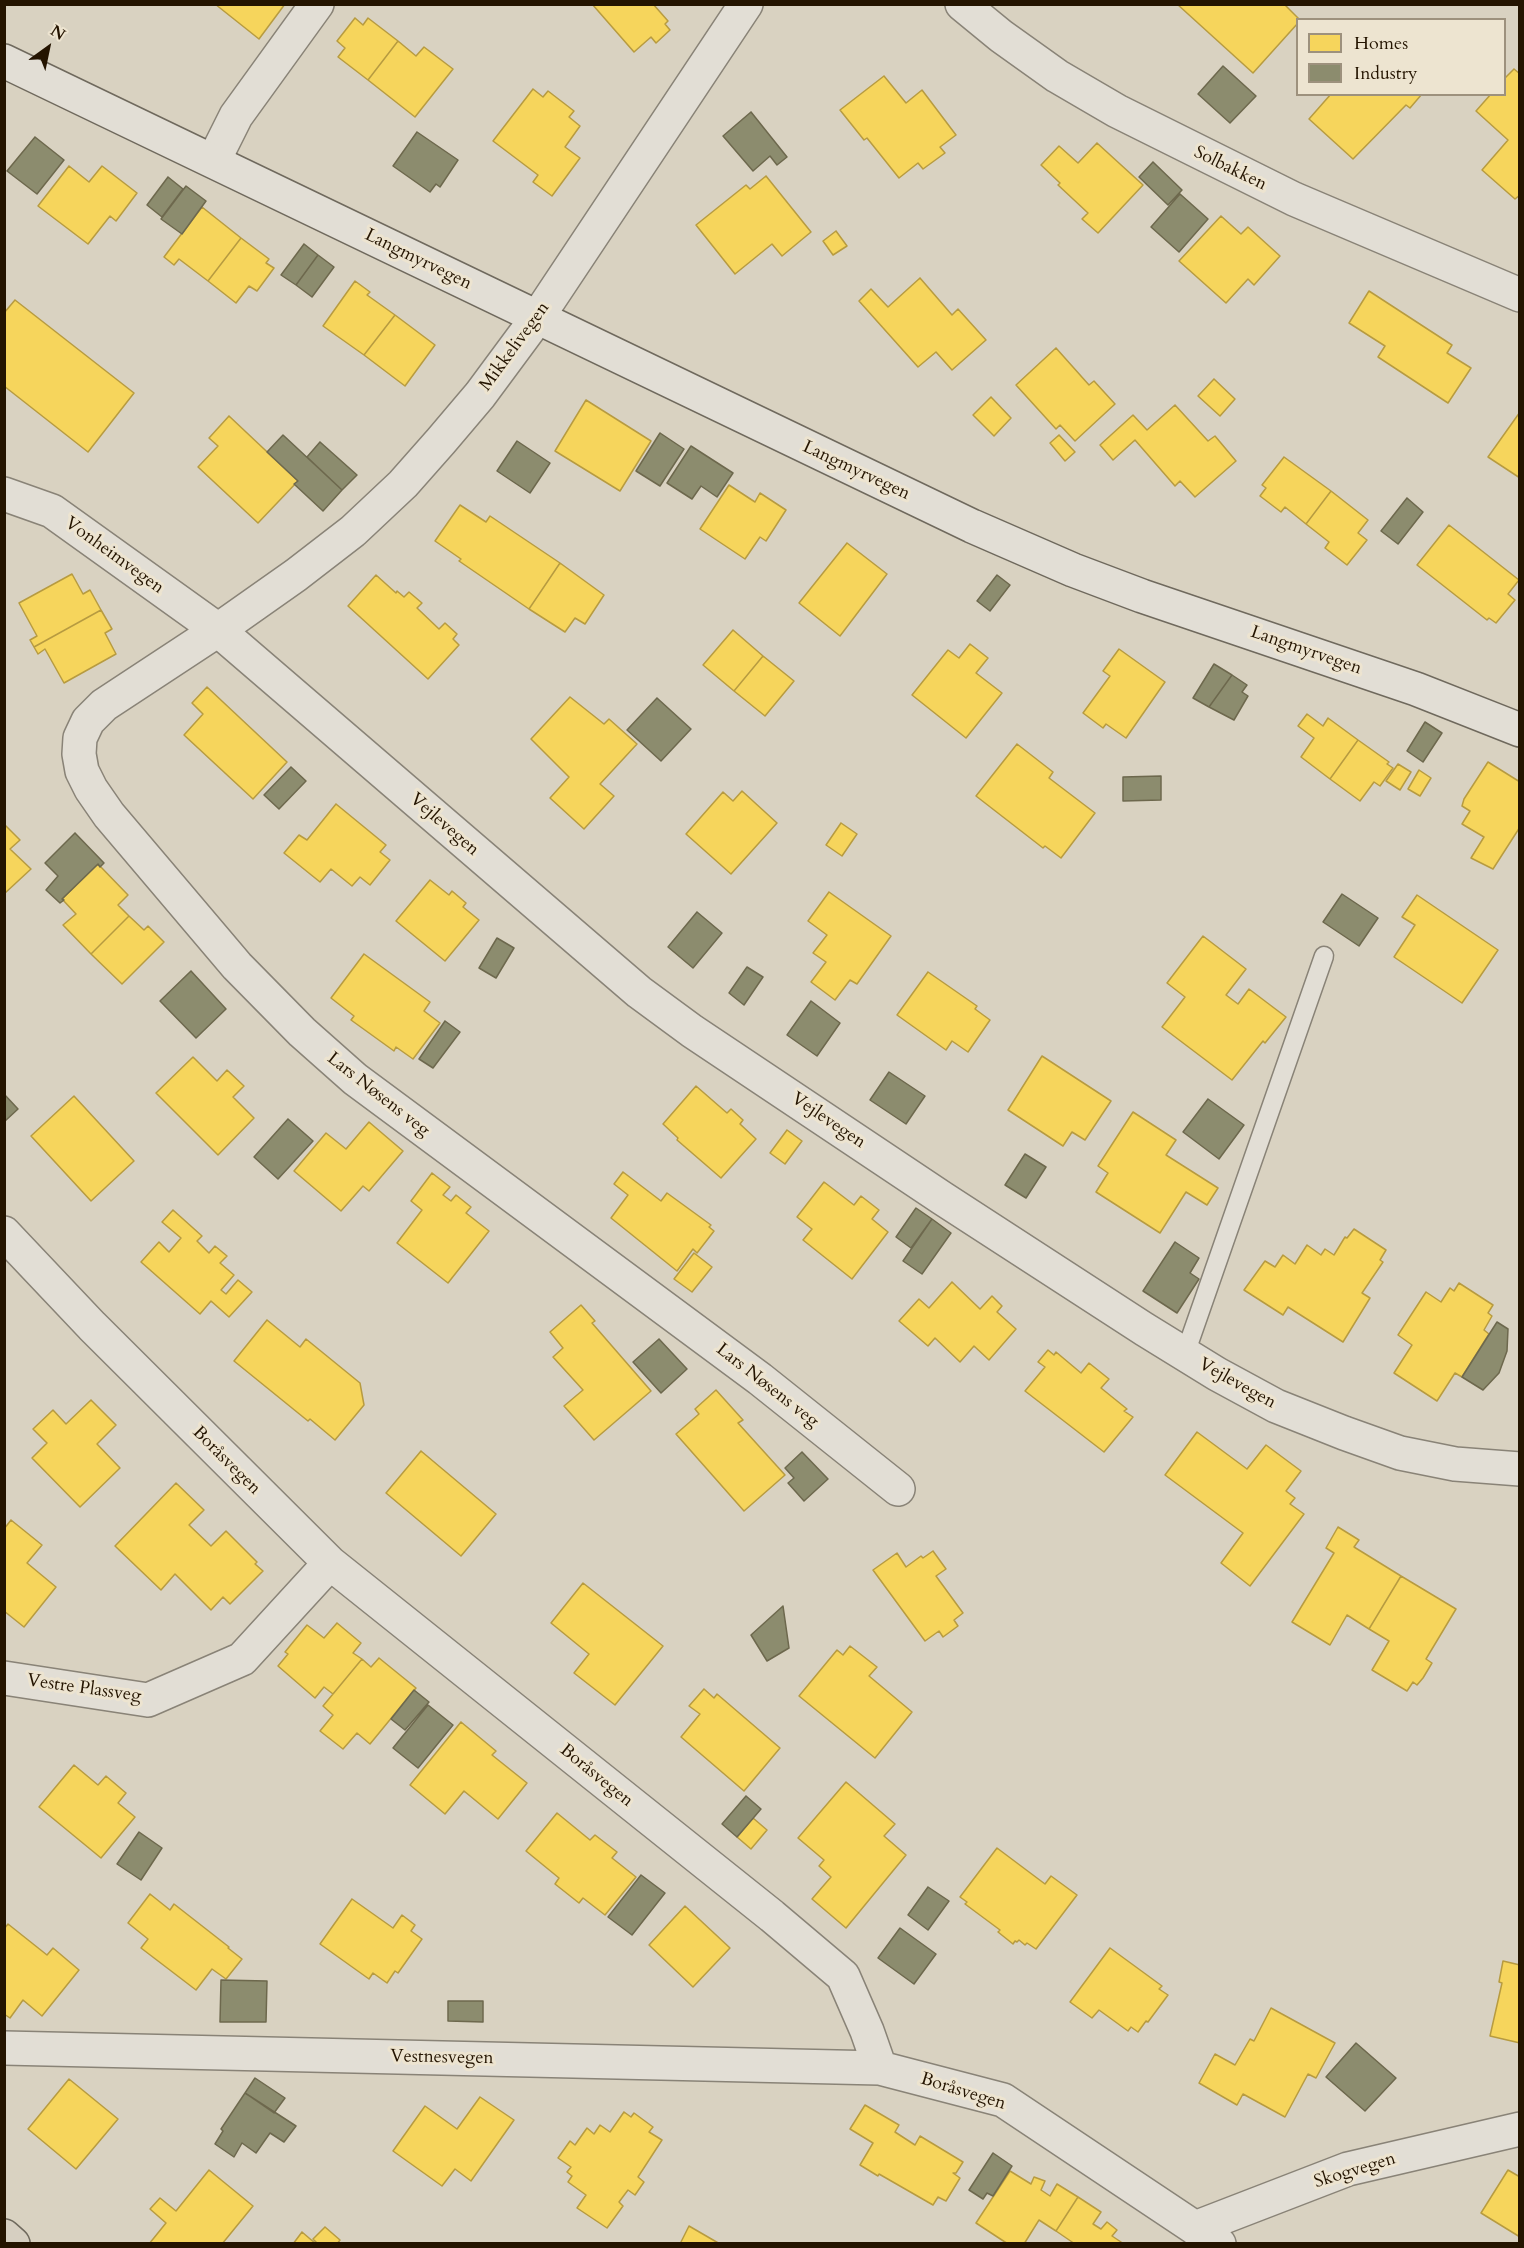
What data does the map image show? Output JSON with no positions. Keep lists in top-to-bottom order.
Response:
{
  "streets": {
    "street": [
      "Solbakken",
      "Langmyrvegen",
      "Mikkelivegen",
      "Vonheimvegen",
      "Vejlevegen",
      "Lars Nøsens veg",
      "Boråsvegen",
      "Vestre Plassveg",
      "Vestnesvegen",
      "Skogvegen"
    ]
  },
  "crossings": [
    ["Langmyrvegen", "Mikkelivegen"],
    ["Mikkelivegen", "Vonheimvegen"],
    ["Mikkelivegen", "Vejlevegen"],
    ["Mikkelivegen", "Lars Nøsens veg"],
    ["Vonheimvegen", "Vejlevegen"],
    ["Vonheimvegen", "Lars Nøsens veg"],
    ["Vejlevegen", "Lars Nøsens veg"],
    ["Boråsvegen", "Vestre Plassveg"],
    ["Boråsvegen", "Vestnesvegen"],
    ["Boråsvegen", "Skogvegen"]
  ],
  "legend": ["Homes", "Industry"],
  "north": "top right"
}
